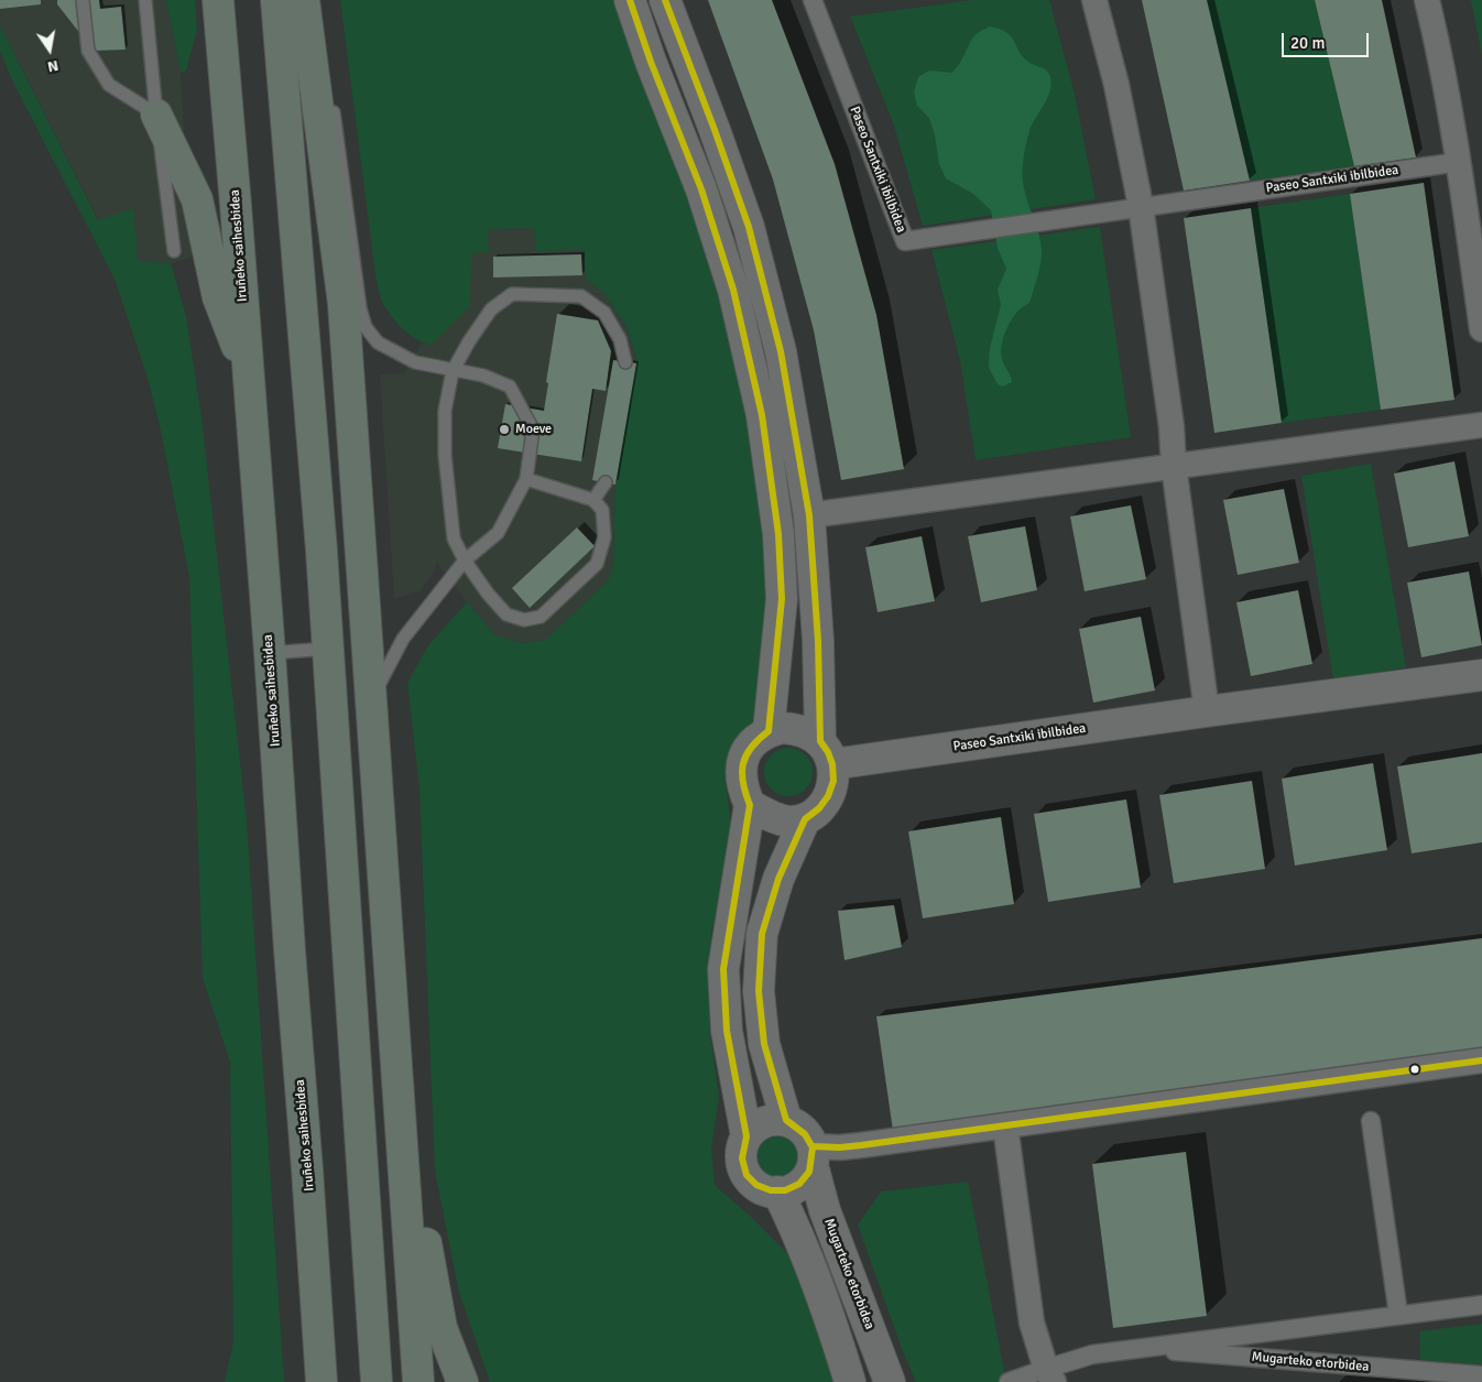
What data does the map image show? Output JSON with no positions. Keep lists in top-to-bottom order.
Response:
{
  "streets": {
    "highway": ["Iruñeko saihesbidea"],
    "street": ["Paseo Santxiki ibilbidea", "Mugarteko etorbidea"]
  },
  "places": ["Moeve"],
  "scale_bar": "20 m",
  "north": "bottom"
}
